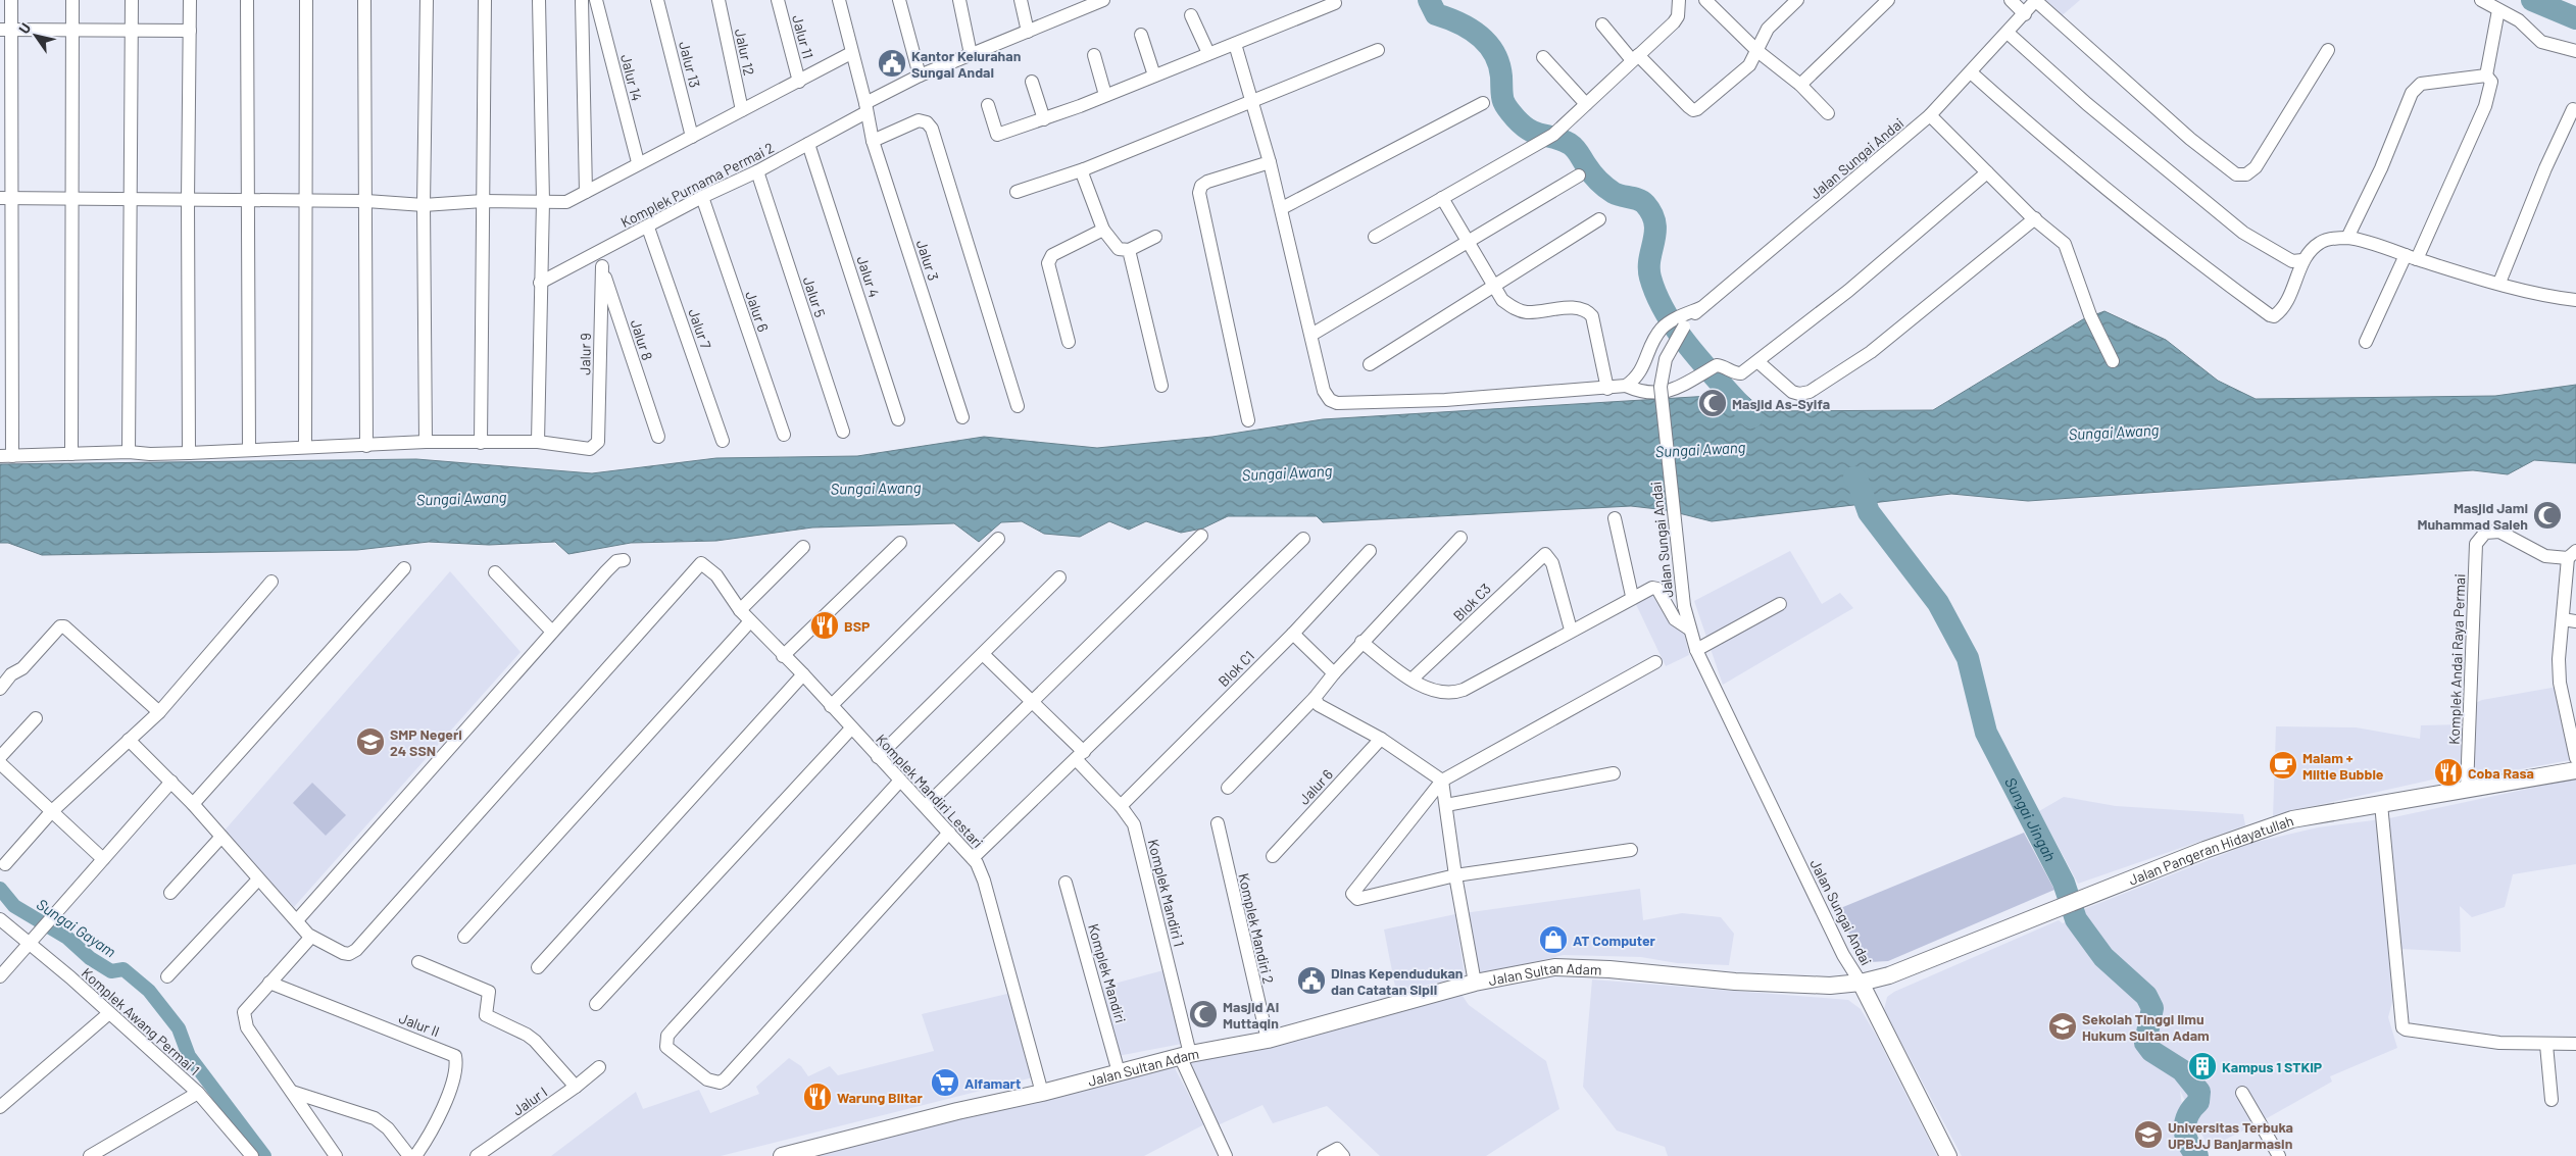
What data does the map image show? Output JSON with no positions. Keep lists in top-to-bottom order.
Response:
{
  "streets": {
    "main road": ["Jalan Pangeran Hidayatullah", "Jalan Sultan Adam"],
    "street": [
      "Jalur 11",
      "Jalur 12",
      "Jalur 13",
      "Jalur 14",
      "Jalan Sungai Andai",
      "Komplek Purnama Permai 2",
      "Jalur 3",
      "Jalur 4",
      "Jalur 5",
      "Jalur 6",
      "Jalur 7",
      "Jalur 8",
      "Jalur 9",
      "Blok C3",
      "Komplek Andai Raya Permai",
      "Blok C1",
      "Komplek Mandiri Lestari",
      "Komplek Mandiri 1",
      "Komplek Mandiri 2",
      "Komplek Mandiri",
      "Komplek Awang Permai 1",
      "Jalur II",
      "Jalur I"
    ]
  },
  "crossings": [
    ["Jalan Sungai Andai", "Jalan Pangeran Hidayatullah"],
    ["Jalan Sungai Andai", "Jalan Sultan Adam"],
    ["Komplek Purnama Permai 2", "Jalur 3"],
    ["Komplek Purnama Permai 2", "Jalur 4"],
    ["Komplek Purnama Permai 2", "Jalur 5"],
    ["Komplek Purnama Permai 2", "Jalur 6"],
    ["Komplek Purnama Permai 2", "Jalur 7"],
    ["Komplek Purnama Permai 2", "Jalur 8"],
    ["Jalur 8", "Jalur 9"],
    ["Komplek Andai Raya Permai", "Jalan Pangeran Hidayatullah"],
    ["Blok C1", "Komplek Mandiri 1"],
    ["Komplek Mandiri Lestari", "Jalan Sultan Adam"],
    ["Jalan Pangeran Hidayatullah", "Jalan Sultan Adam"],
    ["Komplek Mandiri 1", "Jalan Sultan Adam"],
    ["Komplek Mandiri 2", "Jalan Sultan Adam"],
    ["Komplek Mandiri", "Jalan Sultan Adam"]
  ],
  "water": ["Sungai Awang", "Sungai Jingah", "Sungai Gayam"],
  "places": {
    "public building": ["Kantor Kelurahan Sungai Andai", "Dinas Kependudukan dan Catatan Sipil"],
    "mosque": ["Masjid As-Syifa", "Masjid Jami Muhammad Saleh", "Masjid Al Muttaqin"],
    "restaurant": ["BSP", "Coba Rasa", "Warung Blitar"],
    "school or university": ["SMP Negeri 24 SSN", "Sekolah Tinggi Ilmu Hukum Sultan Adam", "Universitas Terbuka UPBJJ Banjarmasin"],
    "cafe": ["Malam + Miltie Bubble"],
    "shop": ["AT Computer"],
    "building": ["Kampus 1 STKIP"],
    "supermarket": ["Alfamart"]
  },
  "north": "top left"
}
